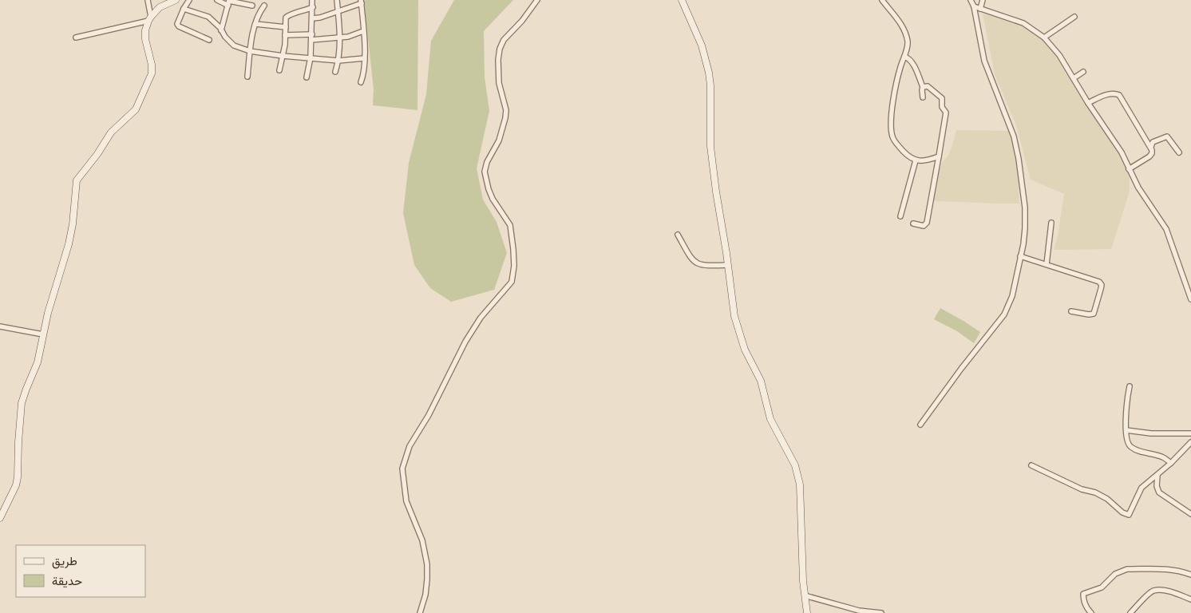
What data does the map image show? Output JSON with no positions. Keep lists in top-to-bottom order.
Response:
{
  "legend": ["طريق", "حديقة"]
}
